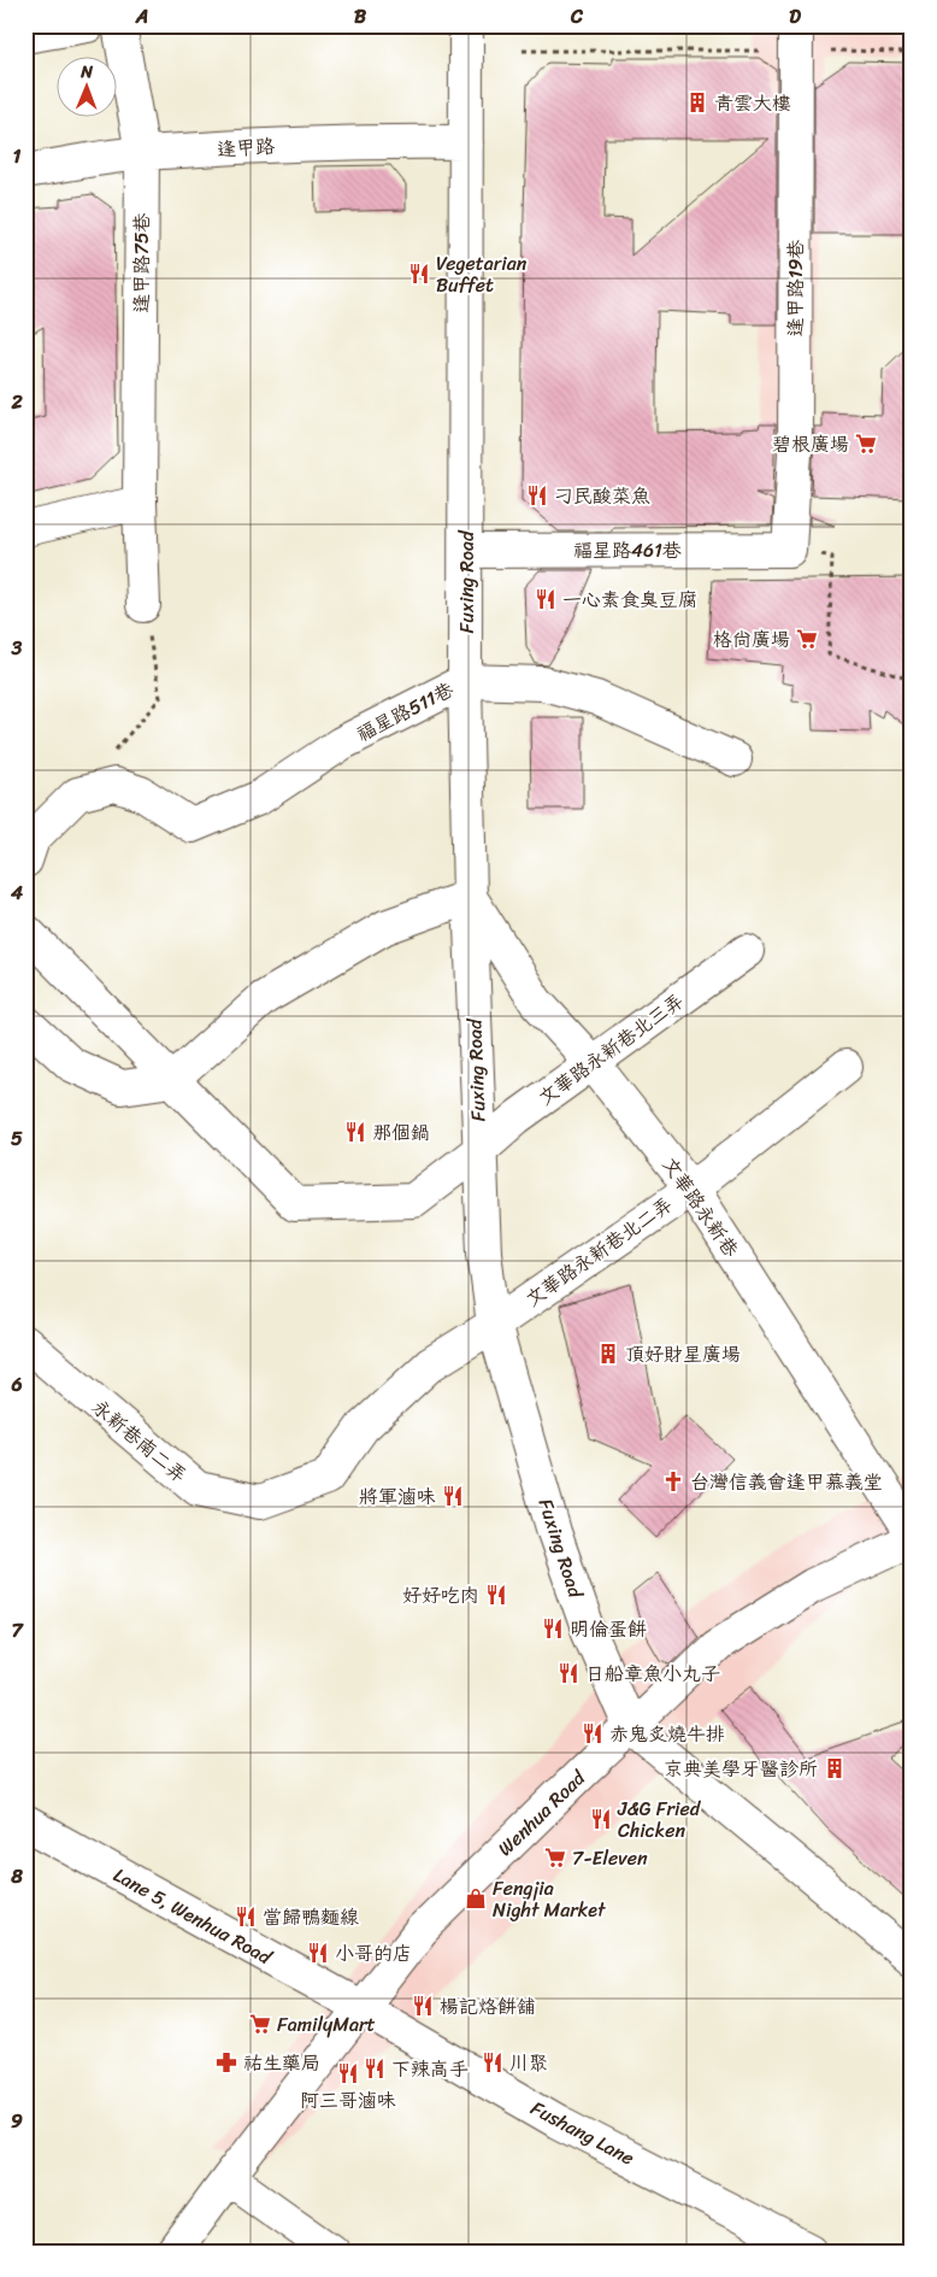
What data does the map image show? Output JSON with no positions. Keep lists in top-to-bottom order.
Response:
{
  "streets": {
    "street": [
      "逢甲路",
      "逢甲路75巷",
      "逢甲路19巷",
      "福星路461巷",
      "Fuxing Road",
      "福星路511巷",
      "文華路永新巷北三弄",
      "文華路永新巷",
      "文華路永新巷北二弄",
      "永新巷南二弄",
      "Wenhua Road",
      "Lane 5, Wenhua Road",
      "Fushang Lane"
    ]
  },
  "crossings": [
    ["逢甲路", "逢甲路75巷"],
    ["逢甲路", "Fuxing Road"],
    ["逢甲路19巷", "福星路461巷"],
    ["福星路461巷", "Fuxing Road"],
    ["Fuxing Road", "福星路511巷"],
    ["Fuxing Road", "文華路永新巷北三弄"],
    ["Fuxing Road", "文華路永新巷"],
    ["Fuxing Road", "文華路永新巷北二弄"],
    ["Fuxing Road", "永新巷南二弄"],
    ["Fuxing Road", "Wenhua Road"],
    ["文華路永新巷北三弄", "文華路永新巷"],
    ["文華路永新巷", "文華路永新巷北二弄"],
    ["文華路永新巷北二弄", "永新巷南二弄"],
    ["Wenhua Road", "Lane 5, Wenhua Road"],
    ["Wenhua Road", "Fushang Lane"],
    ["Lane 5, Wenhua Road", "Fushang Lane"]
  ],
  "places": {
    "building": ["青雲大樓", "頂好財星廣場", "京典美學牙醫診所"],
    "restaurant": [
      "Vegetarian Buffet",
      "刁民酸菜魚",
      "一心素食臭豆腐",
      "那個鍋",
      "將軍滷味",
      "好好吃肉",
      "明倫蛋餅",
      "日船章魚小丸子",
      "赤鬼炙燒牛排",
      "J&G Fried Chicken",
      "當歸鴨麵線",
      "小哥的店",
      "楊記烙餅舖",
      "川聚",
      "下辣高手",
      "阿三哥滷味"
    ],
    "supermarket": [
      "碧根廣場",
      "格尚廣場",
      "7-Eleven",
      "FamilyMart"
    ],
    "church": ["台灣信義會逢甲慕義堂"],
    "shop": ["Fengjia Night Market"],
    "pharmacy": ["祐生藥局"]
  },
  "north": "top",
  "grid": {
    "columns": [
      "A",
      "B",
      "C",
      "D"
    ],
    "rows": [
      "1",
      "2",
      "3",
      "4",
      "5",
      "6",
      "7",
      "8",
      "9"
    ]
  }
}
